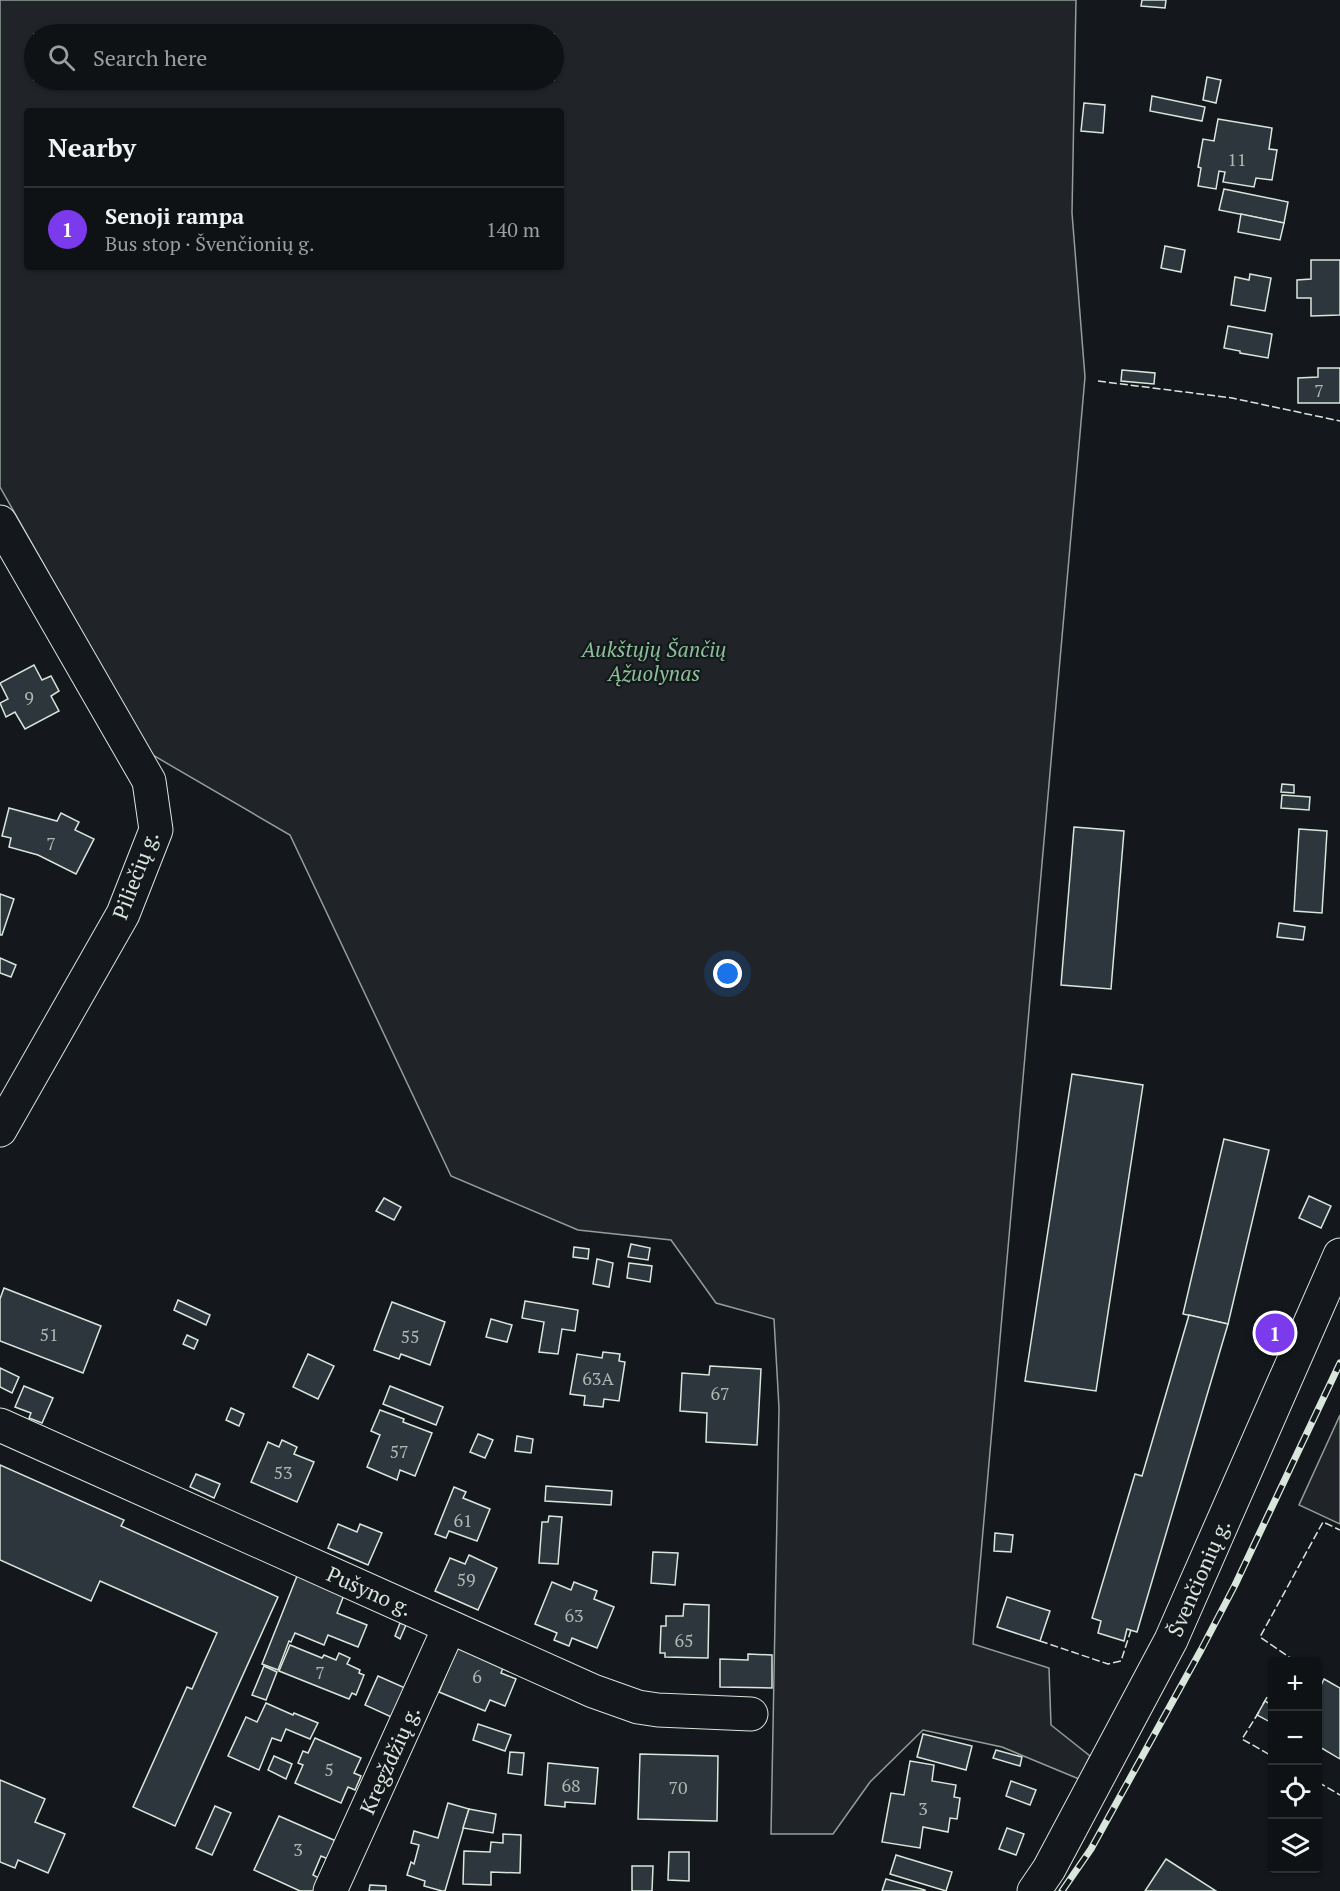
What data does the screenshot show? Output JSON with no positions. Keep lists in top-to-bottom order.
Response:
{
  "streets": {
    "street": [
      "Piliečių g.",
      "Švenčionių g.",
      "Pušyno g.",
      "Kregždžių g."
    ]
  },
  "crossings": [
    ["Pušyno g.", "Kregždžių g."]
  ],
  "parks": ["Aukštųjų Šančių Ąžuolynas"],
  "house_numbers": [
    "11",
    "7",
    "9",
    "7",
    "51",
    "55",
    "63A",
    "67",
    "57",
    "53",
    "61",
    "59",
    "63",
    "65",
    "7",
    "6",
    "5",
    "68",
    "70",
    "3",
    "3"
  ],
  "page": {
    "search": "Search here",
    "heading": "Nearby",
    "list": [
      {
        "mark": "1",
        "name": "Senoji rampa",
        "note": "Bus stop · Švenčionių g.",
        "value": "140 m"
      }
    ],
    "pins": "1",
    "map_buttons": ["+", "−"]
  }
}
